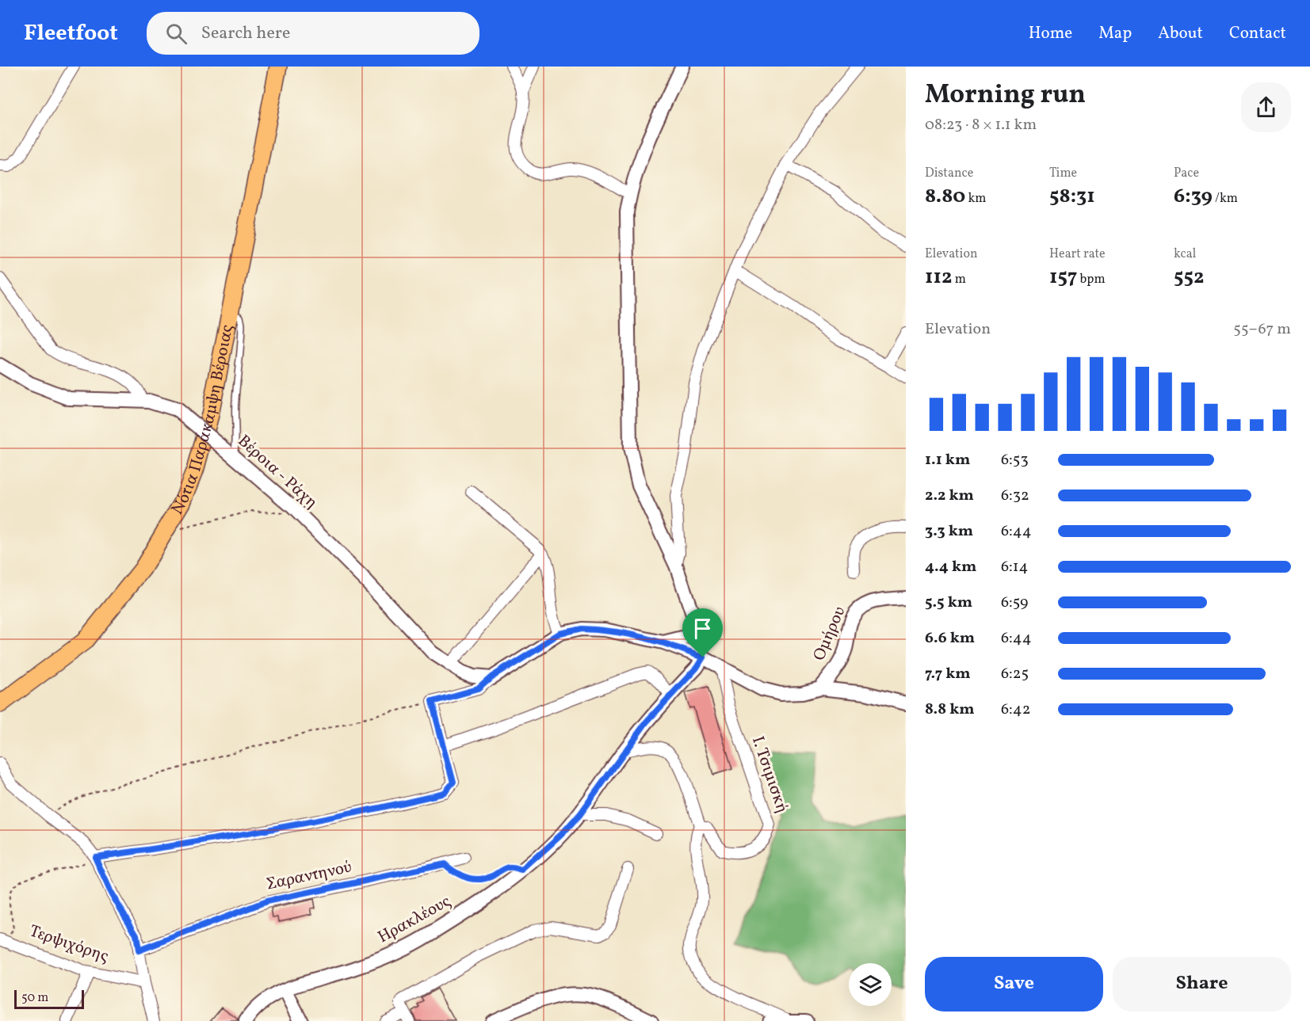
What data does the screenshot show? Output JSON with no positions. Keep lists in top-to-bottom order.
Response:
{
  "streets": {
    "main road": ["Νότια Παράκαμψη Βέροιας"],
    "street": [
      "Βέροια - Ράχη",
      "Ομήρου",
      "Ι. Τσιμισκή",
      "Σαραντηνού",
      "Ηρακλέους",
      "Τερψιχόρης"
    ]
  },
  "scale_bar": "50 m",
  "page": {
    "header": "Fleetfoot",
    "search": "Search here",
    "nav": [
      "Home",
      "Map",
      "About",
      "Contact"
    ],
    "heading": ["Morning run", "08:23 · 8 × 1.1 km"],
    "stats": [
      ["Distance", "8.80 km"],
      ["Time", "58:31"],
      ["Pace", "6:39 /km"],
      ["Elevation", "112 m"],
      ["Heart rate", "157 bpm"],
      ["kcal", "552"]
    ],
    "chart": ["Elevation", "55–67 m"],
    "list": [
      {
        "name": "1.1 km",
        "note": "6:53"
      },
      {
        "name": "2.2 km",
        "note": "6:32"
      },
      {
        "name": "3.3 km",
        "note": "6:44"
      },
      {
        "name": "4.4 km",
        "note": "6:14"
      },
      {
        "name": "5.5 km",
        "note": "6:59"
      },
      {
        "name": "6.6 km",
        "note": "6:44"
      },
      {
        "name": "7.7 km",
        "note": "6:25"
      },
      {
        "name": "8.8 km",
        "note": "6:42"
      }
    ],
    "buttons": ["Save", "Share"],
    "scale": "50 m"
  }
}
